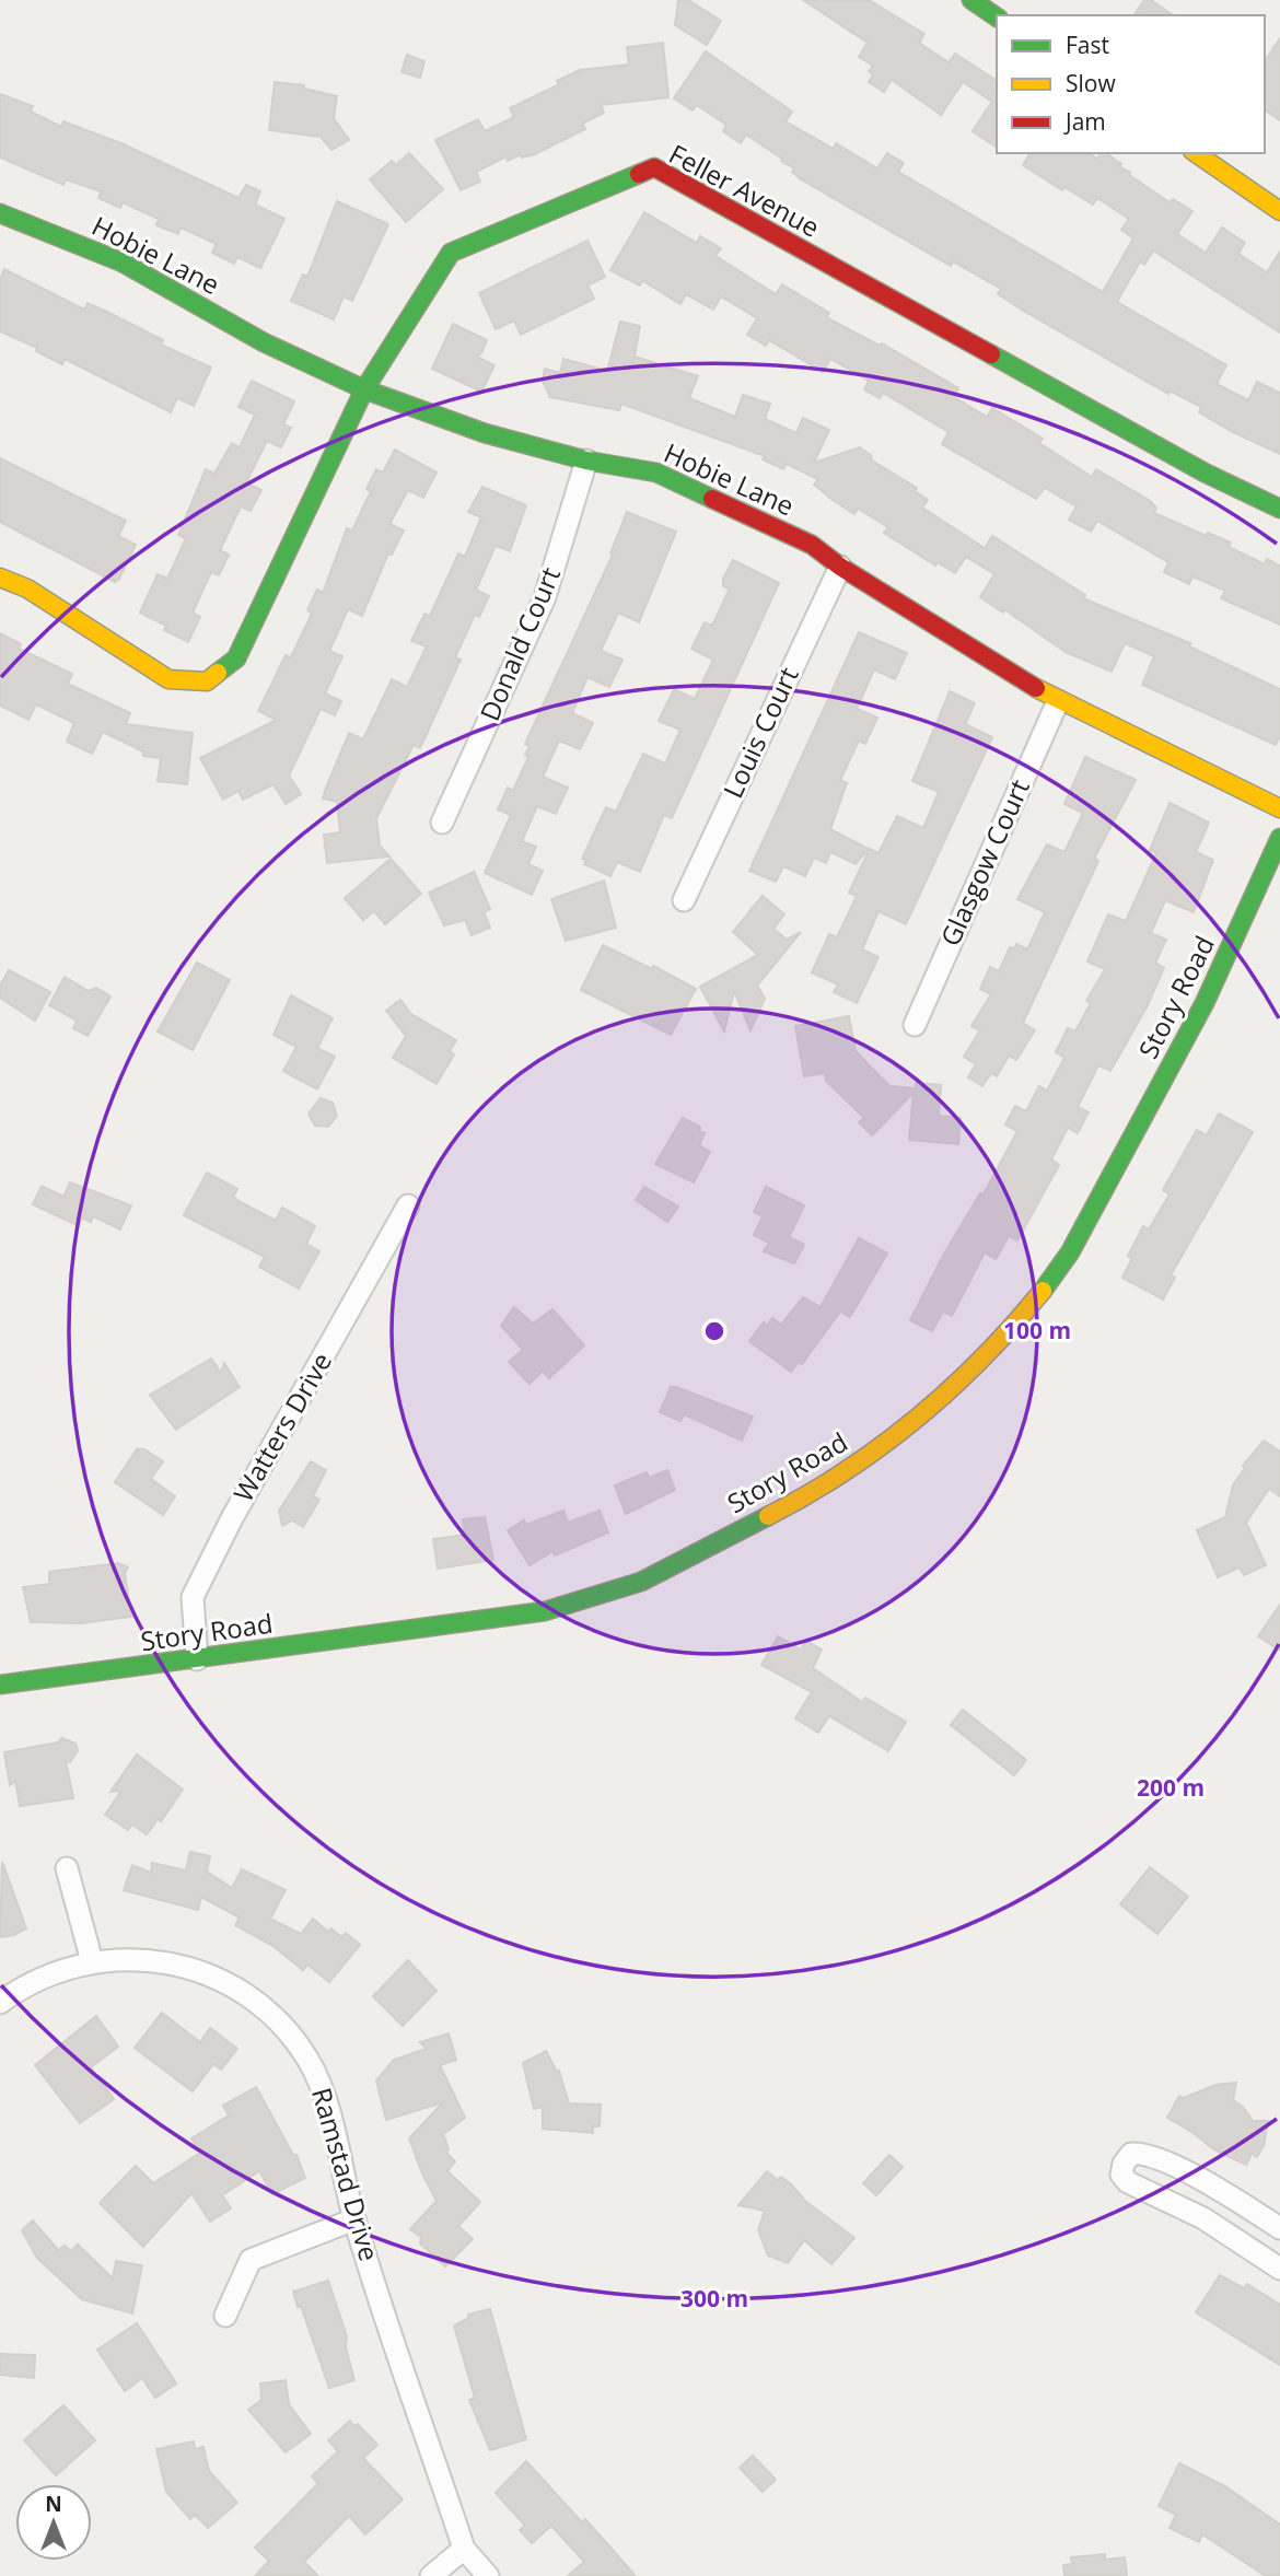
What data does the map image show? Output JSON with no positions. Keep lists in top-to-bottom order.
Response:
{
  "streets": {
    "street": [
      "Feller Avenue",
      "Hobie Lane",
      "Donald Court",
      "Louis Court",
      "Glasgow Court",
      "Story Road",
      "Watters Drive",
      "Ramstad Drive"
    ]
  },
  "crossings": [
    ["Feller Avenue", "Hobie Lane"],
    ["Hobie Lane", "Donald Court"],
    ["Hobie Lane", "Louis Court"],
    ["Hobie Lane", "Glasgow Court"],
    ["Story Road", "Watters Drive"]
  ],
  "legend": ["Fast", "Slow", "Jam"],
  "north": "top",
  "rings": ["100 m", "200 m", "300 m"]
}
